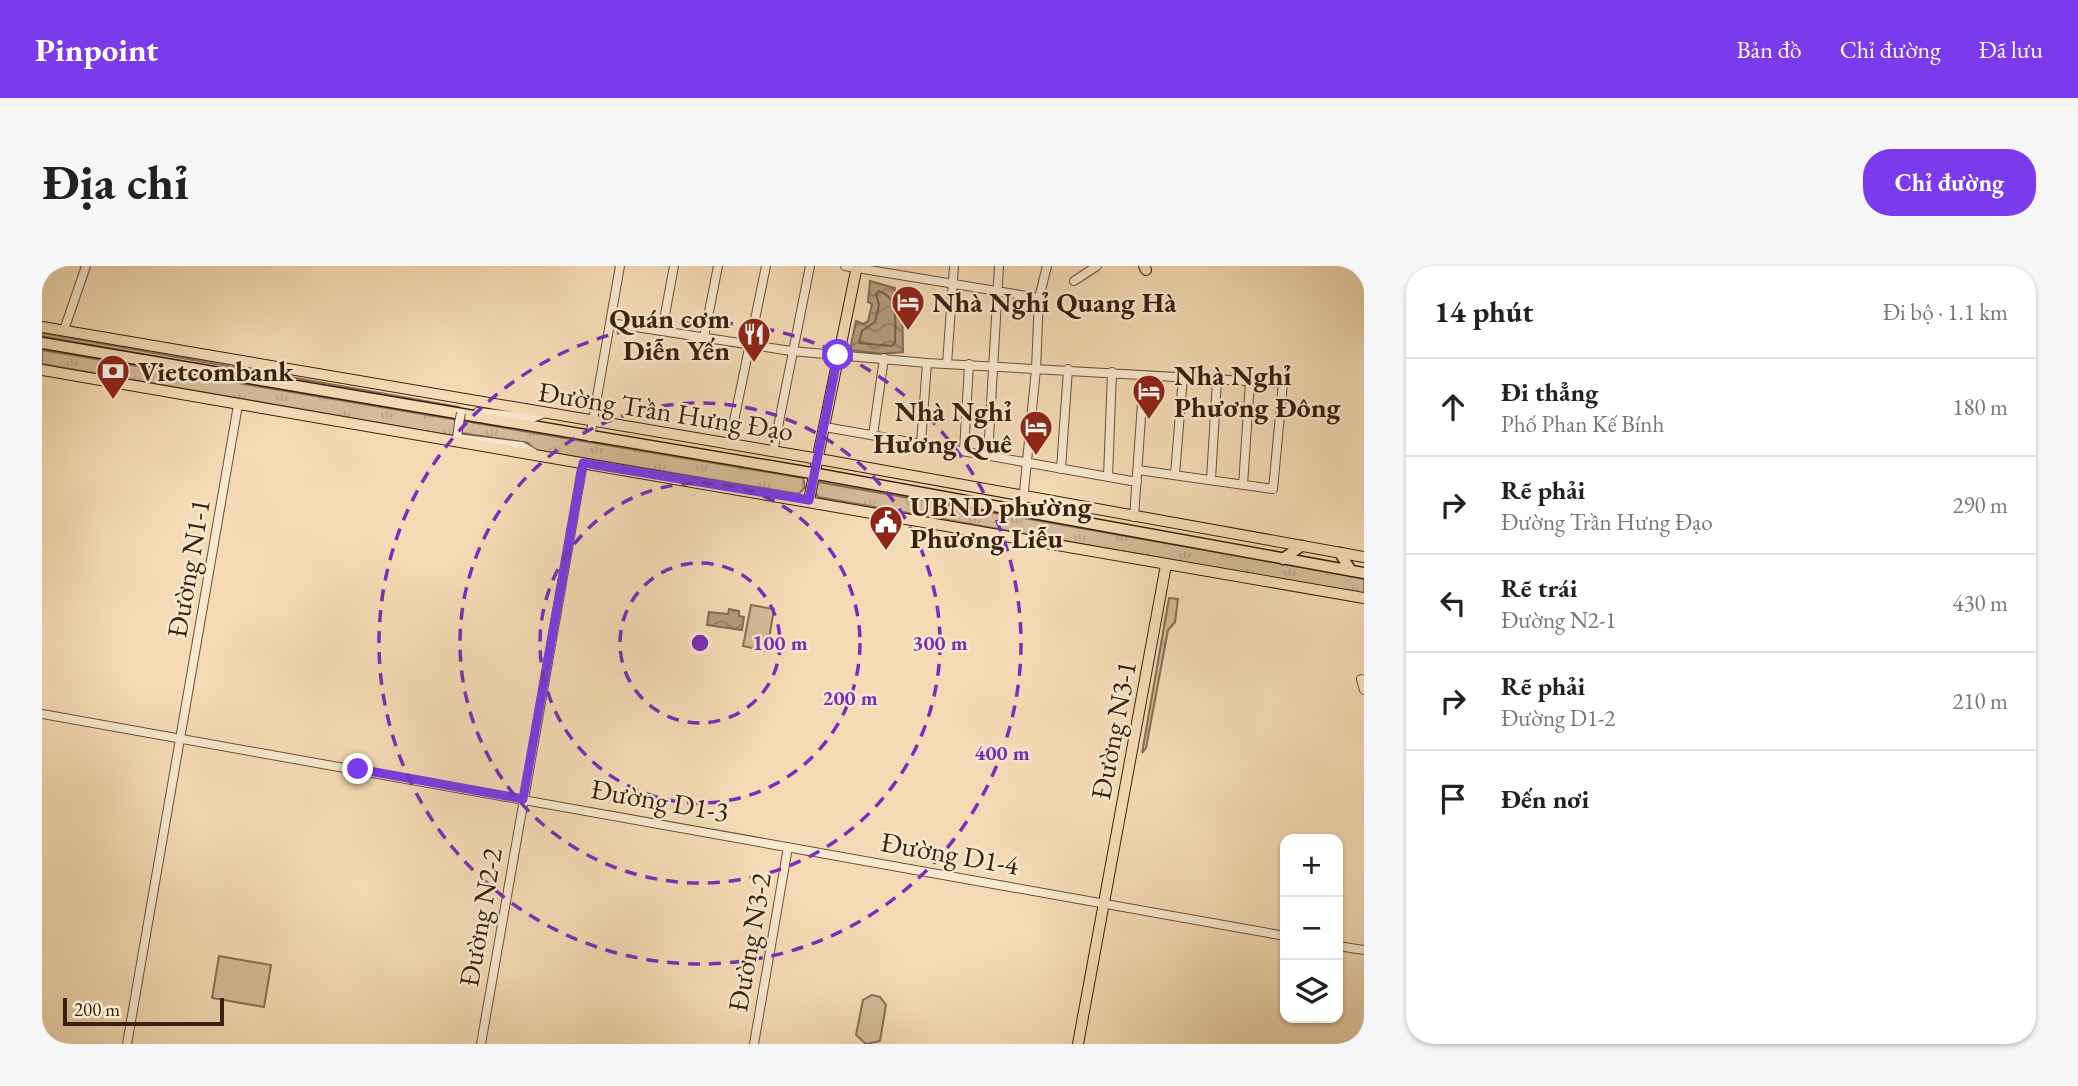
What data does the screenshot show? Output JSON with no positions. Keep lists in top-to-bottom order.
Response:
{
  "streets": {
    "highway": ["Đường Trần Hưng Đạo"],
    "main road": ["Đường N3-1"],
    "street": [
      "Đường N1-1",
      "Đường D1-3",
      "Đường D1-4",
      "Đường N2-2",
      "Đường N3-2"
    ]
  },
  "crossings": [
    ["Đường N1-1", "Đường D1-3"],
    ["Đường N3-1", "Đường D1-4"],
    ["Đường D1-3", "Đường D1-4"],
    ["Đường D1-3", "Đường N2-2"],
    ["Đường D1-3", "Đường N3-2"],
    ["Đường D1-4", "Đường N3-2"]
  ],
  "places": {
    "hotel": ["Nhà Nghỉ Quang Hà", "Nhà Nghỉ Phương Đông", "Nhà Nghỉ Hương Quê"],
    "restaurant": ["Quán cơm Diễn Yến"],
    "bank": ["Vietcombank"],
    "public building": ["UBND phường Phương Liễu"]
  },
  "scale_bar": "200 m",
  "page": {
    "header": "Pinpoint",
    "nav": ["Bản đồ", "Chỉ đường", "Đã lưu"],
    "buttons": "Chỉ đường",
    "title": "Địa chỉ",
    "heading": ["14 phút", "Đi bộ · 1.1 km"],
    "list": [
      ["Đi thẳng", "Phố Phan Kế Bính", "180 m"],
      ["Rẽ phải", "Đường Trần Hưng Đạo", "290 m"],
      ["Rẽ trái", "Đường N2-1", "430 m"],
      ["Rẽ phải", "Đường D1-2", "210 m"],
      "Đến nơi"
    ],
    "map_buttons": ["+", "−"],
    "scale": "200 m"
  },
  "rings": [
    "100 m",
    "300 m",
    "200 m",
    "400 m"
  ]
}
